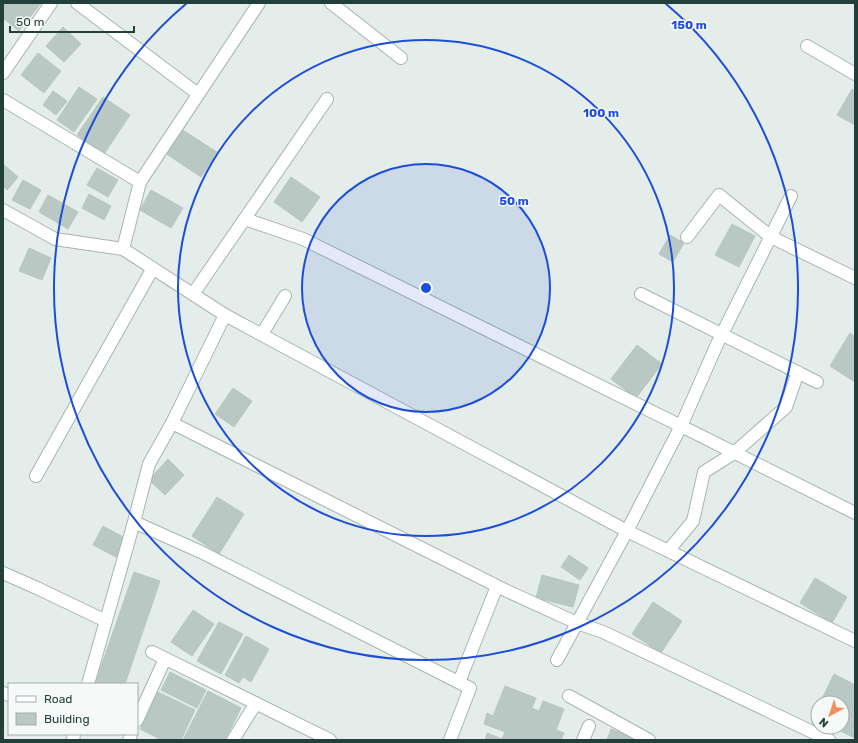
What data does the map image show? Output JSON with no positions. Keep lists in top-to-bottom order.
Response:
{
  "legend": ["Road", "Building"],
  "scale_bar": "50 m",
  "north": "bottom left",
  "rings": ["150 m", "100 m", "50 m"]
}
